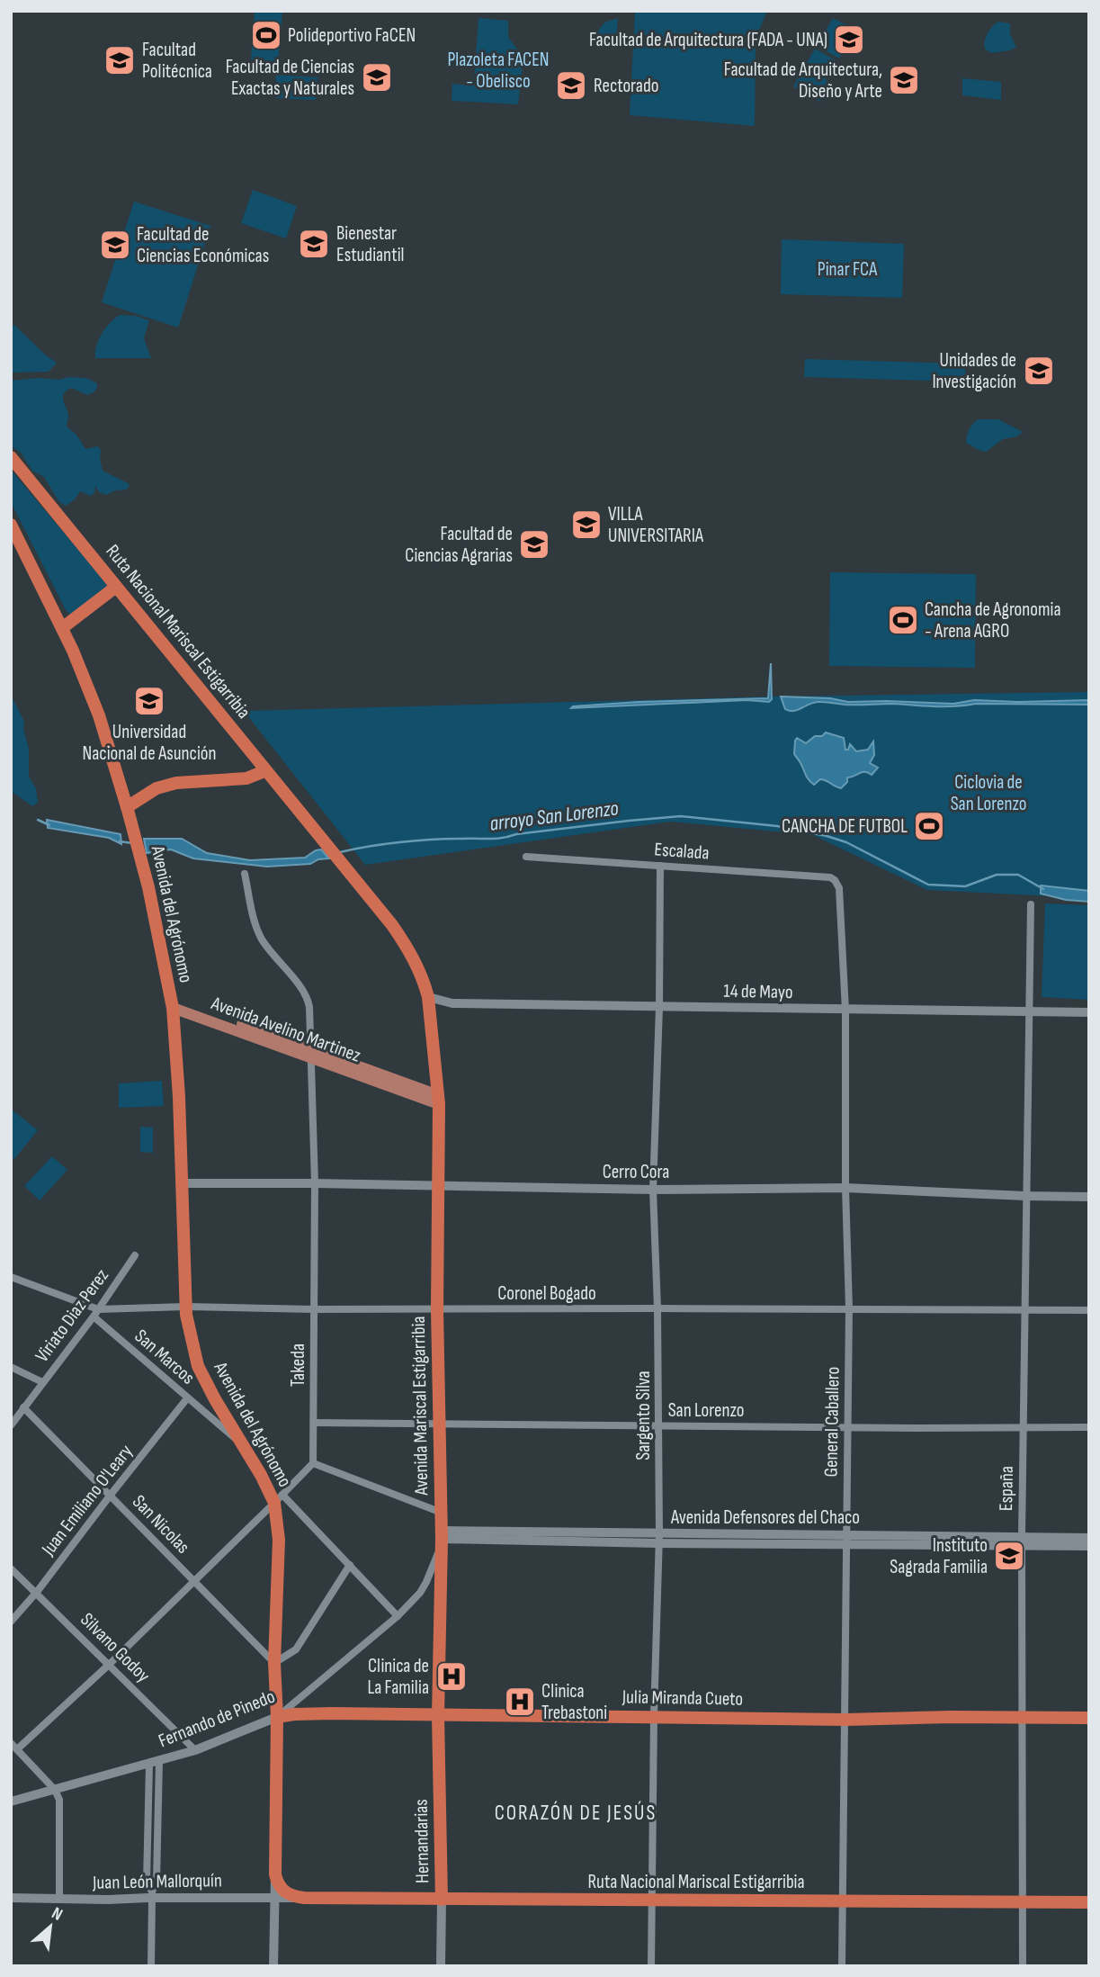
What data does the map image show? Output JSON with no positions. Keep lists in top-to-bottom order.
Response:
{
  "streets": {
    "highway": [
      "Ruta Nacional Mariscal Estigarribia",
      "Avenida del Agrónomo",
      "Avenida Mariscal Estigarribia",
      "Julia Miranda Cueto",
      "Hernandarias"
    ],
    "main road": ["Avenida Avelino Martinez"],
    "street": [
      "Escalada",
      "14 de Mayo",
      "Cerro Cora",
      "Coronel Bogado",
      "Viriato Diaz Perez",
      "San Marcos",
      "Takeda",
      "San Lorenzo",
      "Sargento Silva",
      "General Caballero",
      "España",
      "Juan Emiliano O'Leary",
      "Avenida Defensores del Chaco",
      "San Nicolas",
      "Silvano Godoy",
      "Fernando de Pinedo",
      "Juan León Mallorquín"
    ]
  },
  "crossings": [
    ["Ruta Nacional Mariscal Estigarribia", "14 de Mayo"],
    ["Ruta Nacional Mariscal Estigarribia", "Avenida Mariscal Estigarribia"],
    ["Ruta Nacional Mariscal Estigarribia", "Sargento Silva"],
    ["Ruta Nacional Mariscal Estigarribia", "General Caballero"],
    ["Ruta Nacional Mariscal Estigarribia", "España"],
    ["Ruta Nacional Mariscal Estigarribia", "Hernandarias"],
    ["Ruta Nacional Mariscal Estigarribia", "Juan León Mallorquín"],
    ["Escalada", "Sargento Silva"],
    ["Escalada", "General Caballero"],
    ["Avenida del Agrónomo", "Avenida Avelino Martinez"],
    ["Avenida del Agrónomo", "Cerro Cora"],
    ["Avenida del Agrónomo", "Coronel Bogado"],
    ["Avenida del Agrónomo", "San Marcos"],
    ["Avenida del Agrónomo", "San Nicolas"],
    ["Avenida del Agrónomo", "Julia Miranda Cueto"],
    ["Avenida del Agrónomo", "Fernando de Pinedo"],
    ["14 de Mayo", "Avenida Mariscal Estigarribia"],
    ["14 de Mayo", "Sargento Silva"],
    ["14 de Mayo", "General Caballero"],
    ["14 de Mayo", "España"],
    ["Avenida Avelino Martinez", "Takeda"],
    ["Avenida Avelino Martinez", "Avenida Mariscal Estigarribia"],
    ["Cerro Cora", "Takeda"],
    ["Cerro Cora", "Avenida Mariscal Estigarribia"],
    ["Cerro Cora", "Sargento Silva"],
    ["Cerro Cora", "General Caballero"],
    ["Cerro Cora", "España"],
    ["Coronel Bogado", "Viriato Diaz Perez"],
    ["Coronel Bogado", "San Marcos"],
    ["Coronel Bogado", "Takeda"],
    ["Coronel Bogado", "Avenida Mariscal Estigarribia"],
    ["Coronel Bogado", "Sargento Silva"],
    ["Coronel Bogado", "General Caballero"],
    ["Coronel Bogado", "España"],
    ["Viriato Diaz Perez", "San Marcos"],
    ["Viriato Diaz Perez", "San Nicolas"],
    ["San Marcos", "Juan Emiliano O'Leary"],
    ["Takeda", "San Lorenzo"],
    ["Avenida Mariscal Estigarribia", "San Lorenzo"],
    ["Avenida Mariscal Estigarribia", "Avenida Defensores del Chaco"],
    ["Avenida Mariscal Estigarribia", "Julia Miranda Cueto"],
    ["Avenida Mariscal Estigarribia", "Fernando de Pinedo"],
    ["Avenida Mariscal Estigarribia", "Hernandarias"],
    ["San Lorenzo", "Sargento Silva"],
    ["San Lorenzo", "General Caballero"],
    ["San Lorenzo", "España"],
    ["Sargento Silva", "Avenida Defensores del Chaco"],
    ["Sargento Silva", "Julia Miranda Cueto"],
    ["General Caballero", "Avenida Defensores del Chaco"],
    ["General Caballero", "Julia Miranda Cueto"],
    ["España", "Avenida Defensores del Chaco"],
    ["España", "Julia Miranda Cueto"],
    ["Juan Emiliano O'Leary", "San Nicolas"],
    ["Juan Emiliano O'Leary", "Silvano Godoy"],
    ["Avenida Defensores del Chaco", "Fernando de Pinedo"],
    ["Silvano Godoy", "Fernando de Pinedo"],
    ["Julia Miranda Cueto", "Fernando de Pinedo"],
    ["Julia Miranda Cueto", "Hernandarias"]
  ],
  "districts": ["CORAZÓN DE JESÚS"],
  "water": ["arroyo San Lorenzo"],
  "parks": ["Plazoleta FACEN - Obelisco", "Pinar FCA", "Ciclovia de San Lorenzo"],
  "places": {
    "sports": ["Polideportivo FaCEN", "Cancha de Agronomia - Arena AGRO", "CANCHA DE FUTBOL"],
    "school or university": [
      "Facultad de Arquitectura (FADA - UNA)",
      "Facultad Politécnica",
      "Facultad de Ciencias Exactas y Naturales",
      "Facultad de Arquitectura, Diseño y Arte",
      "Rectorado",
      "Bienestar Estudiantil",
      "Facultad de Ciencias Económicas",
      "Unidades de Investigación",
      "VILLA UNIVERSITARIA",
      "Facultad de Ciencias Agrarias",
      "Universidad Nacional de Asunción",
      "Instituto Sagrada Familia"
    ],
    "hospital": ["Clinica de La Familia", "Clinica Trebastoni"]
  },
  "north": "top right"
}
